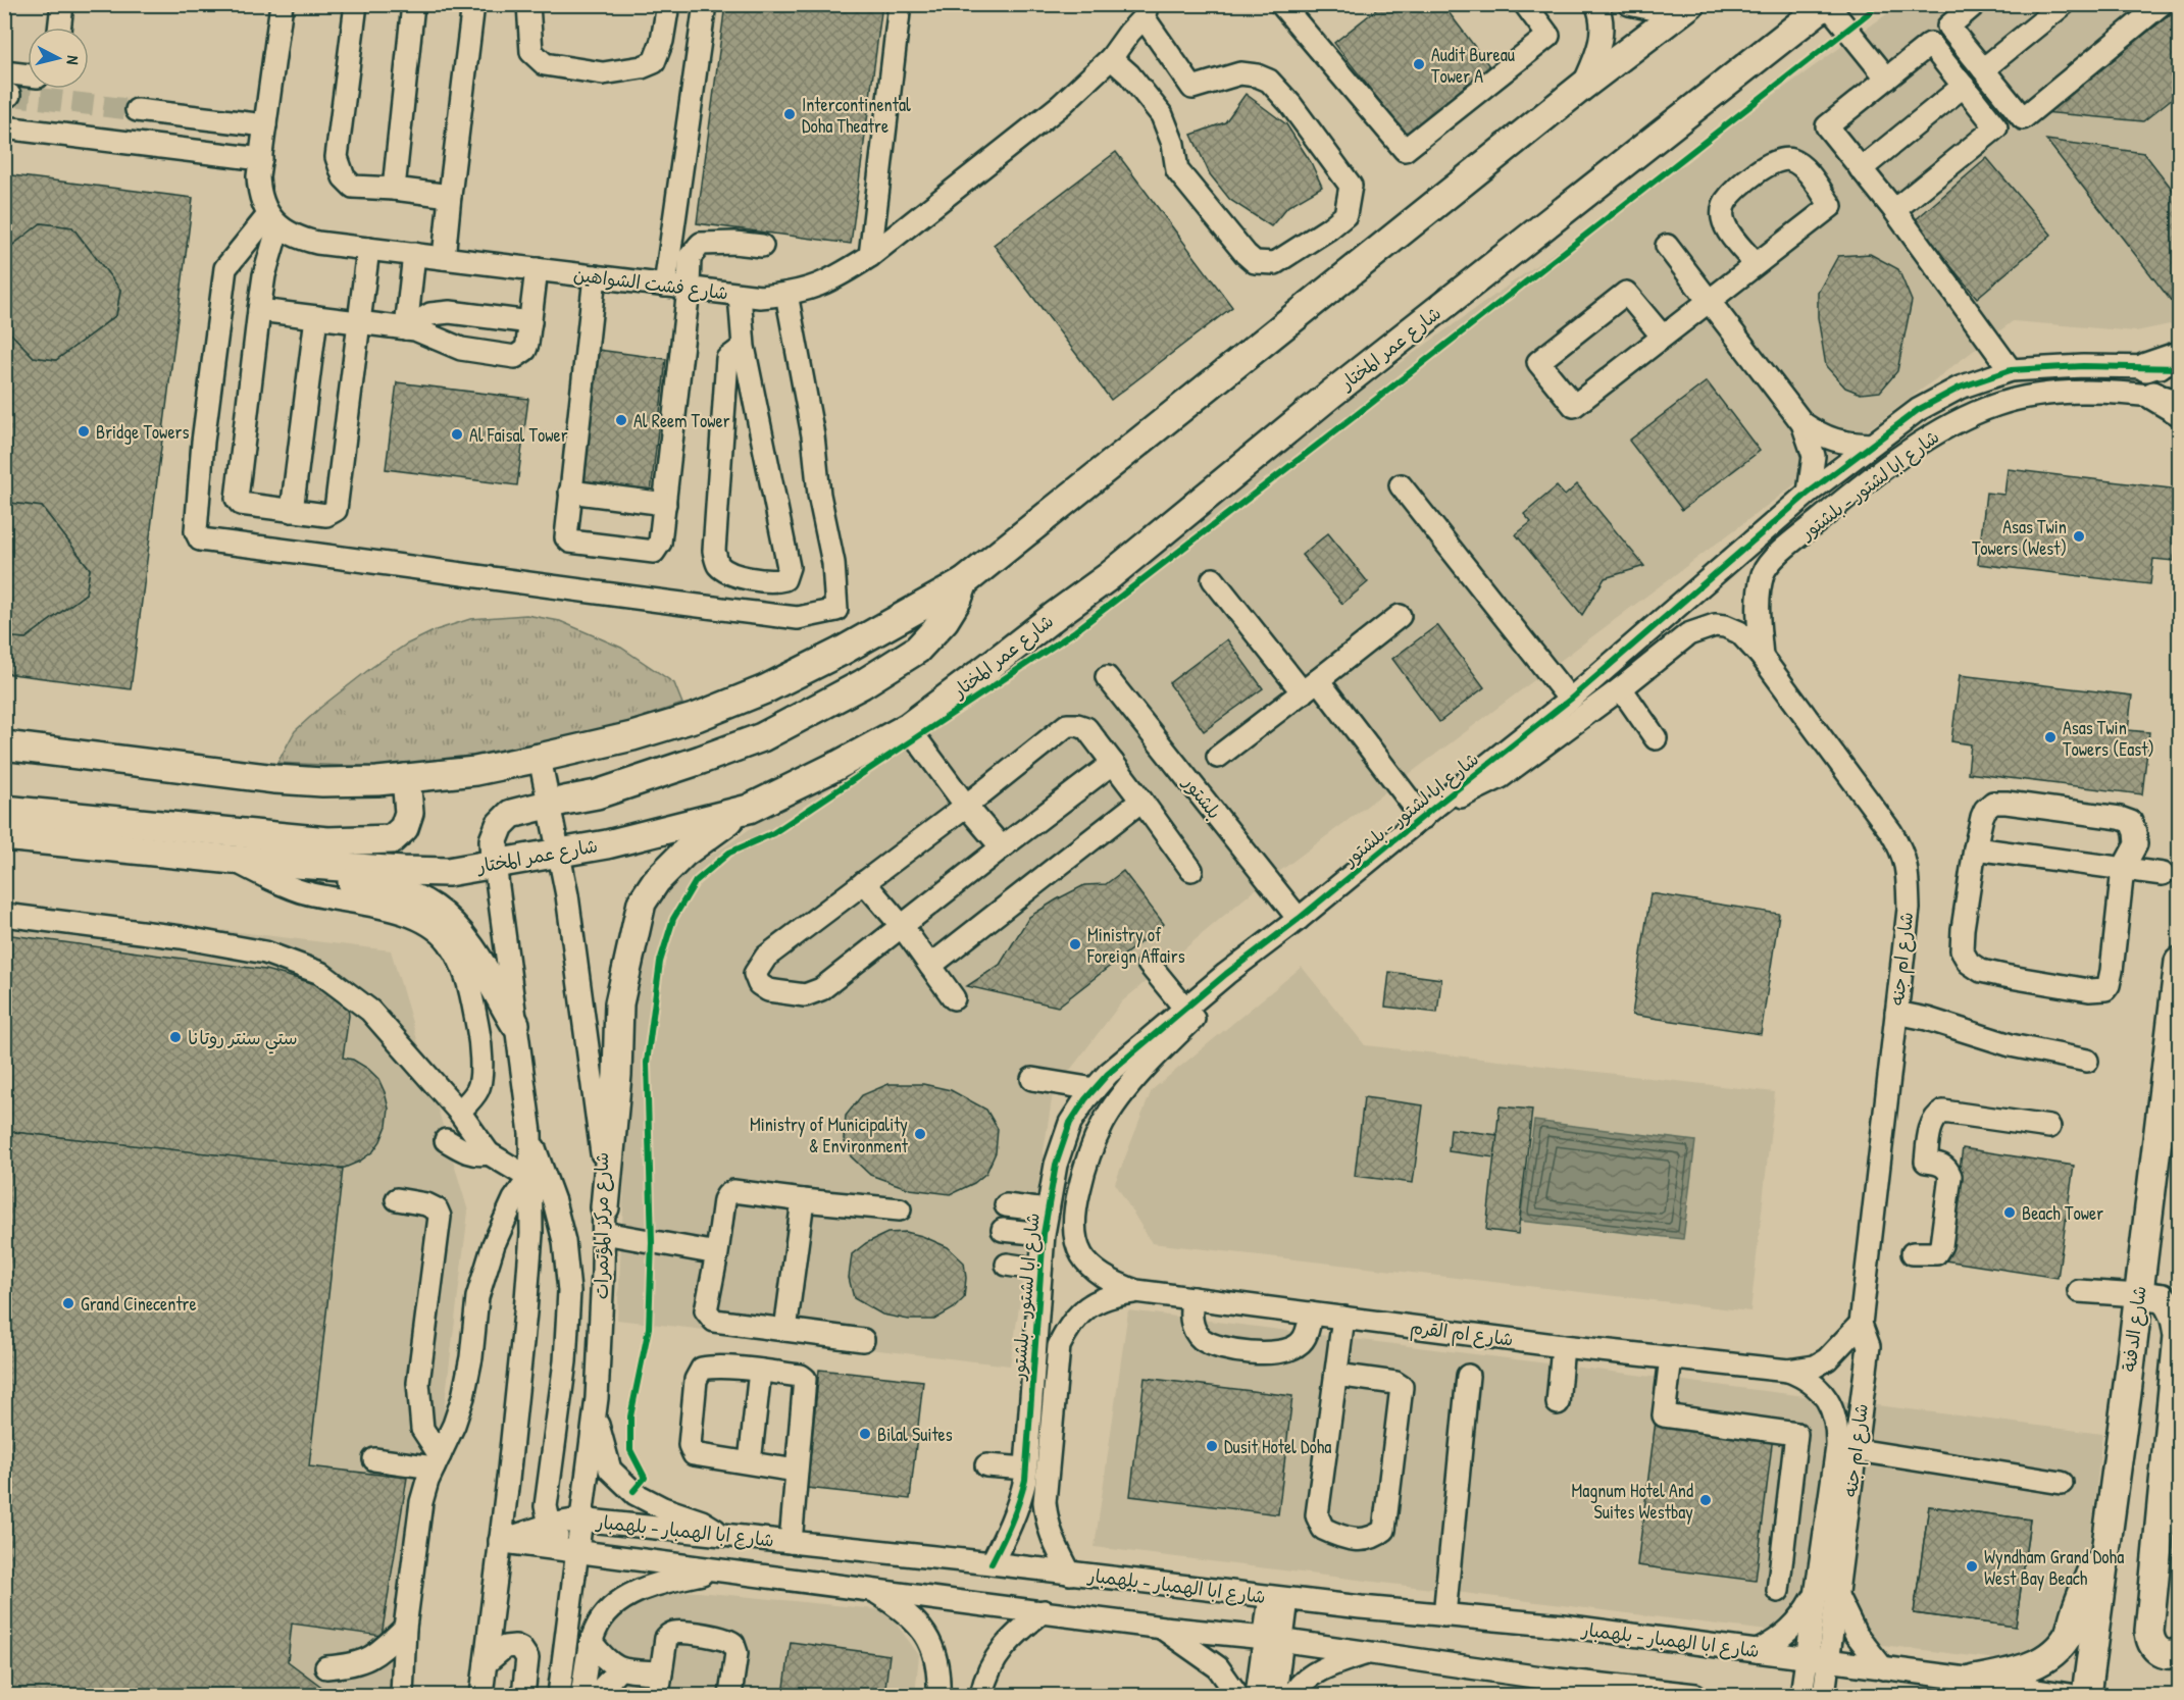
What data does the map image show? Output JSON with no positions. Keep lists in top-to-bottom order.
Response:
{
  "streets": {
    "main road": ["شارع عمر المختار", "شارع الدفنة"],
    "street": [
      "شارع فشت الشواهين",
      "شارع ابا لشتور - بلشتور",
      "بلشتور",
      "شارع ام جنه",
      "شارع مركز المؤتمرات",
      "شارع ام القرم",
      "شارع ابا الهمبار - بلهمبار"
    ]
  },
  "crossings": [
    ["شارع عمر المختار", "شارع مركز المؤتمرات"],
    ["شارع ابا لشتور - بلشتور", "بلشتور"],
    ["شارع ابا لشتور - بلشتور", "شارع ام جنه"],
    ["شارع ابا لشتور - بلشتور", "شارع ام القرم"],
    ["شارع ابا لشتور - بلشتور", "شارع ابا الهمبار - بلهمبار"],
    ["شارع ام جنه", "شارع ام القرم"],
    ["شارع ام جنه", "شارع ابا الهمبار - بلهمبار"],
    ["شارع مركز المؤتمرات", "شارع ابا الهمبار - بلهمبار"],
    ["شارع ام القرم", "شارع ابا الهمبار - بلهمبار"]
  ],
  "places": [
    "Audit Bureau Tower A",
    "Intercontinental Doha Theatre",
    "Al Reem Tower",
    "Bridge Towers",
    "Al Faisal Tower",
    "Asas Twin Towers (West)",
    "Asas Twin Towers (East)",
    "Ministry of Foreign Affairs",
    "ستي سنتر روتانا",
    "Ministry of Municipality & Environment",
    "Beach Tower",
    "Grand Cinecentre",
    "Bilal Suites",
    "Dusit Hotel Doha",
    "Magnum Hotel And Suites Westbay",
    "Wyndham Grand Doha West Bay Beach"
  ],
  "north": "right"
}
